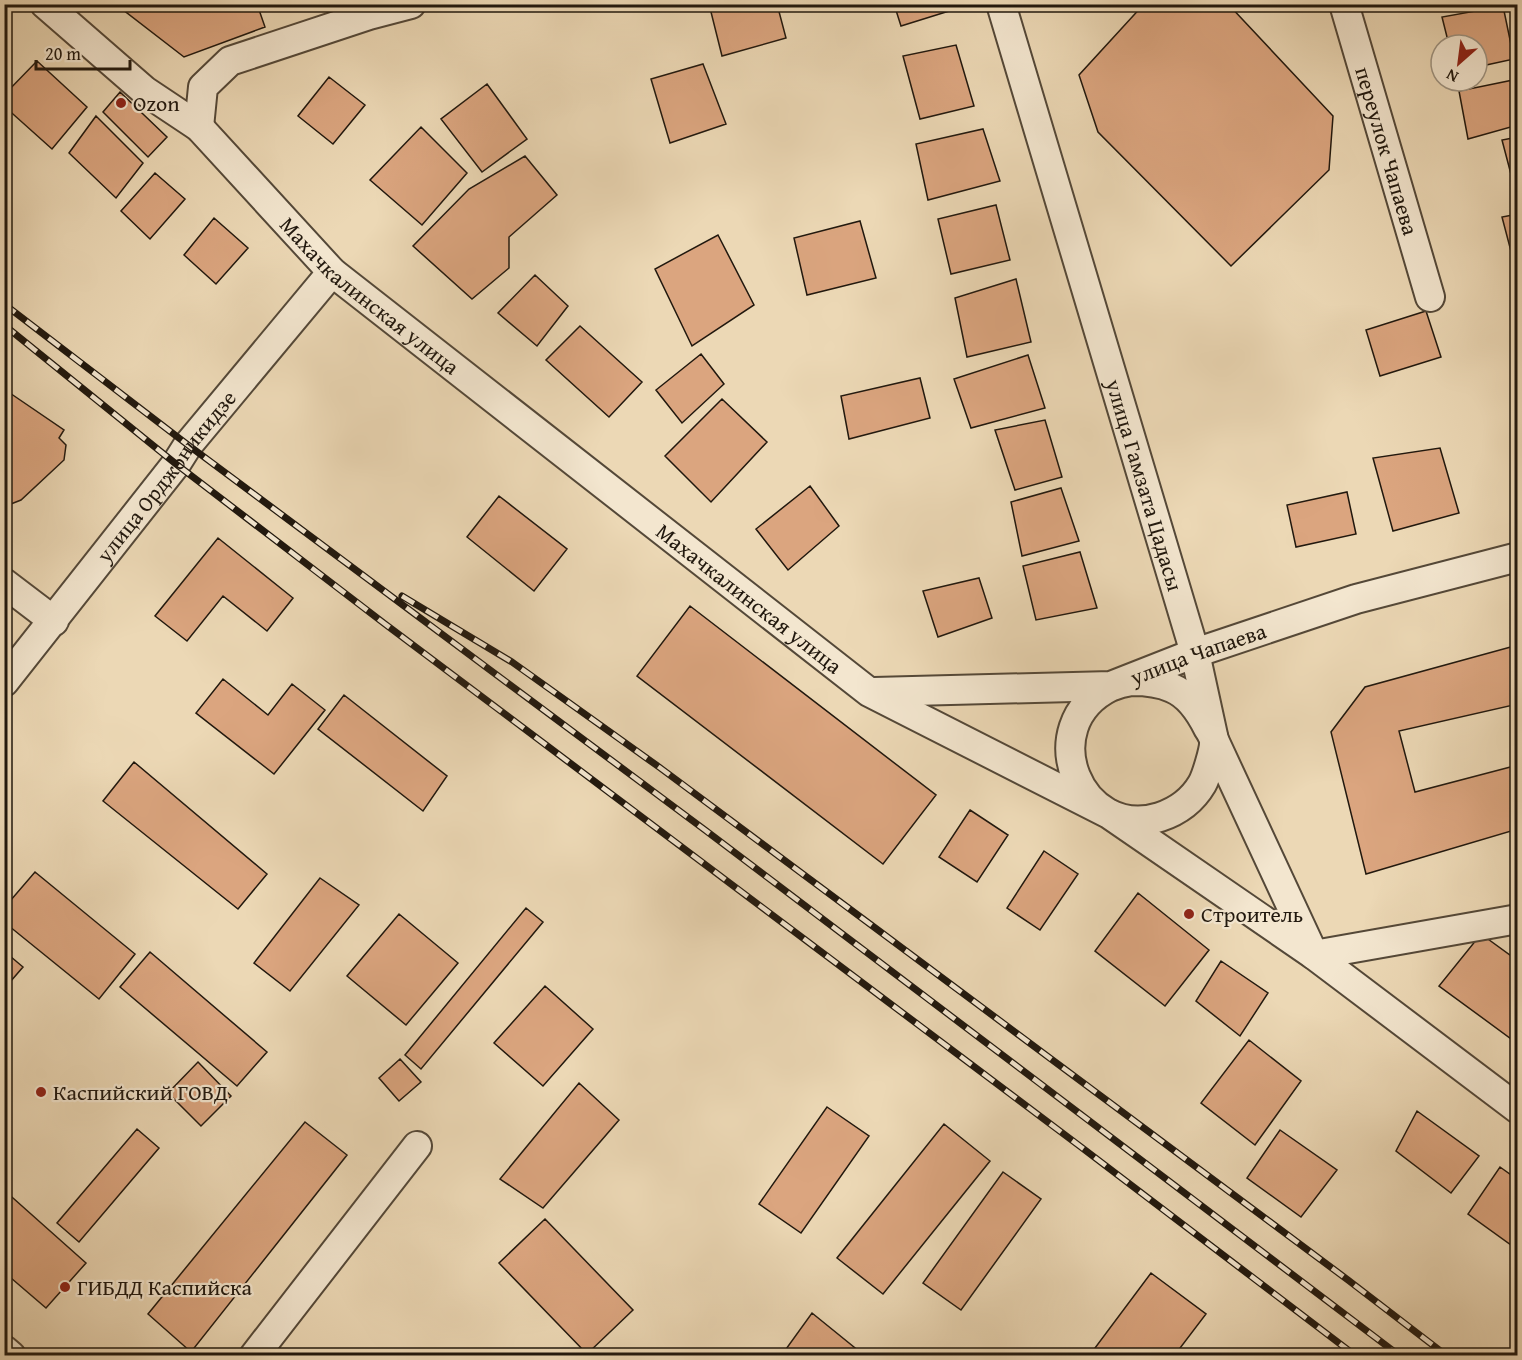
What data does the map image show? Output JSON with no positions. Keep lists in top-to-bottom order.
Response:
{
  "streets": {
    "street": [
      "переулок Чапаева",
      "Махачкалинская улица",
      "улица Орджоникидзе",
      "улица Гамзата Цадасы",
      "улица Чапаева"
    ]
  },
  "crossings": [
    ["Махачкалинская улица", "улица Орджоникидзе"],
    ["Махачкалинская улица", "улица Гамзата Цадасы"],
    ["Махачкалинская улица", "улица Чапаева"],
    ["улица Гамзата Цадасы", "улица Чапаева"]
  ],
  "places": [
    "Ozon",
    "Строитель",
    "Каспийский ГОВД",
    "ГИБДД Каспийска"
  ],
  "scale_bar": "20 m",
  "north": "bottom left"
}
